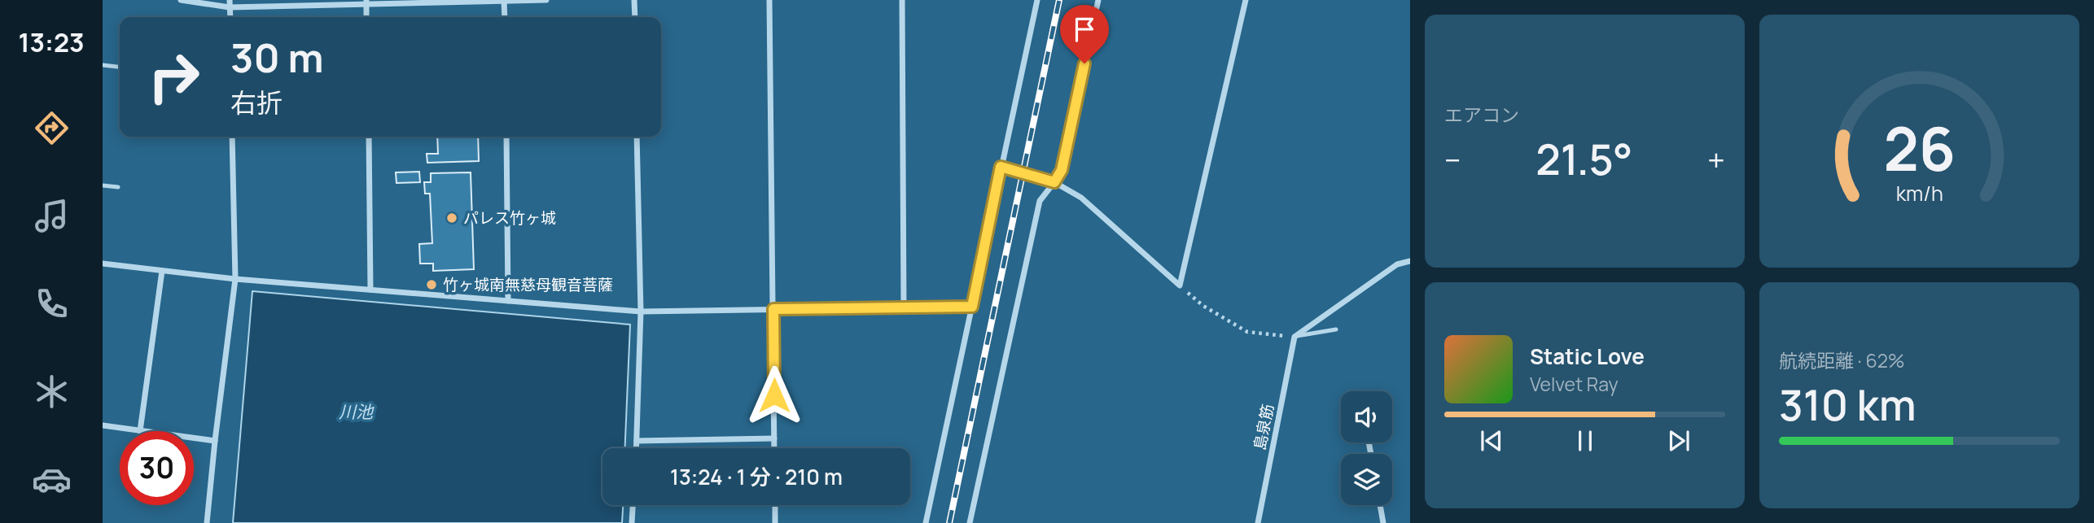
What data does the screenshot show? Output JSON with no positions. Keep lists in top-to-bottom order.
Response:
{
  "streets": {
    "street": ["島泉筋"]
  },
  "water": ["川池"],
  "places": ["パレス竹ヶ城", "竹ヶ城南無慈母観音菩薩"],
  "page": {
    "tabs": "13:23",
    "tile": [
      "エアコン",
      ["航続距離 · 62%", "310 km"]
    ],
    "turn": ["30 m", "右折"],
    "heat": ["−", "21.5°", "+"],
    "song": ["Static Love", "Velvet Ray"],
    "limit": "30",
    "trip": "13:24 · 1 分 · 210 m",
    "gauge": ["26", "km/h"]
  }
}
